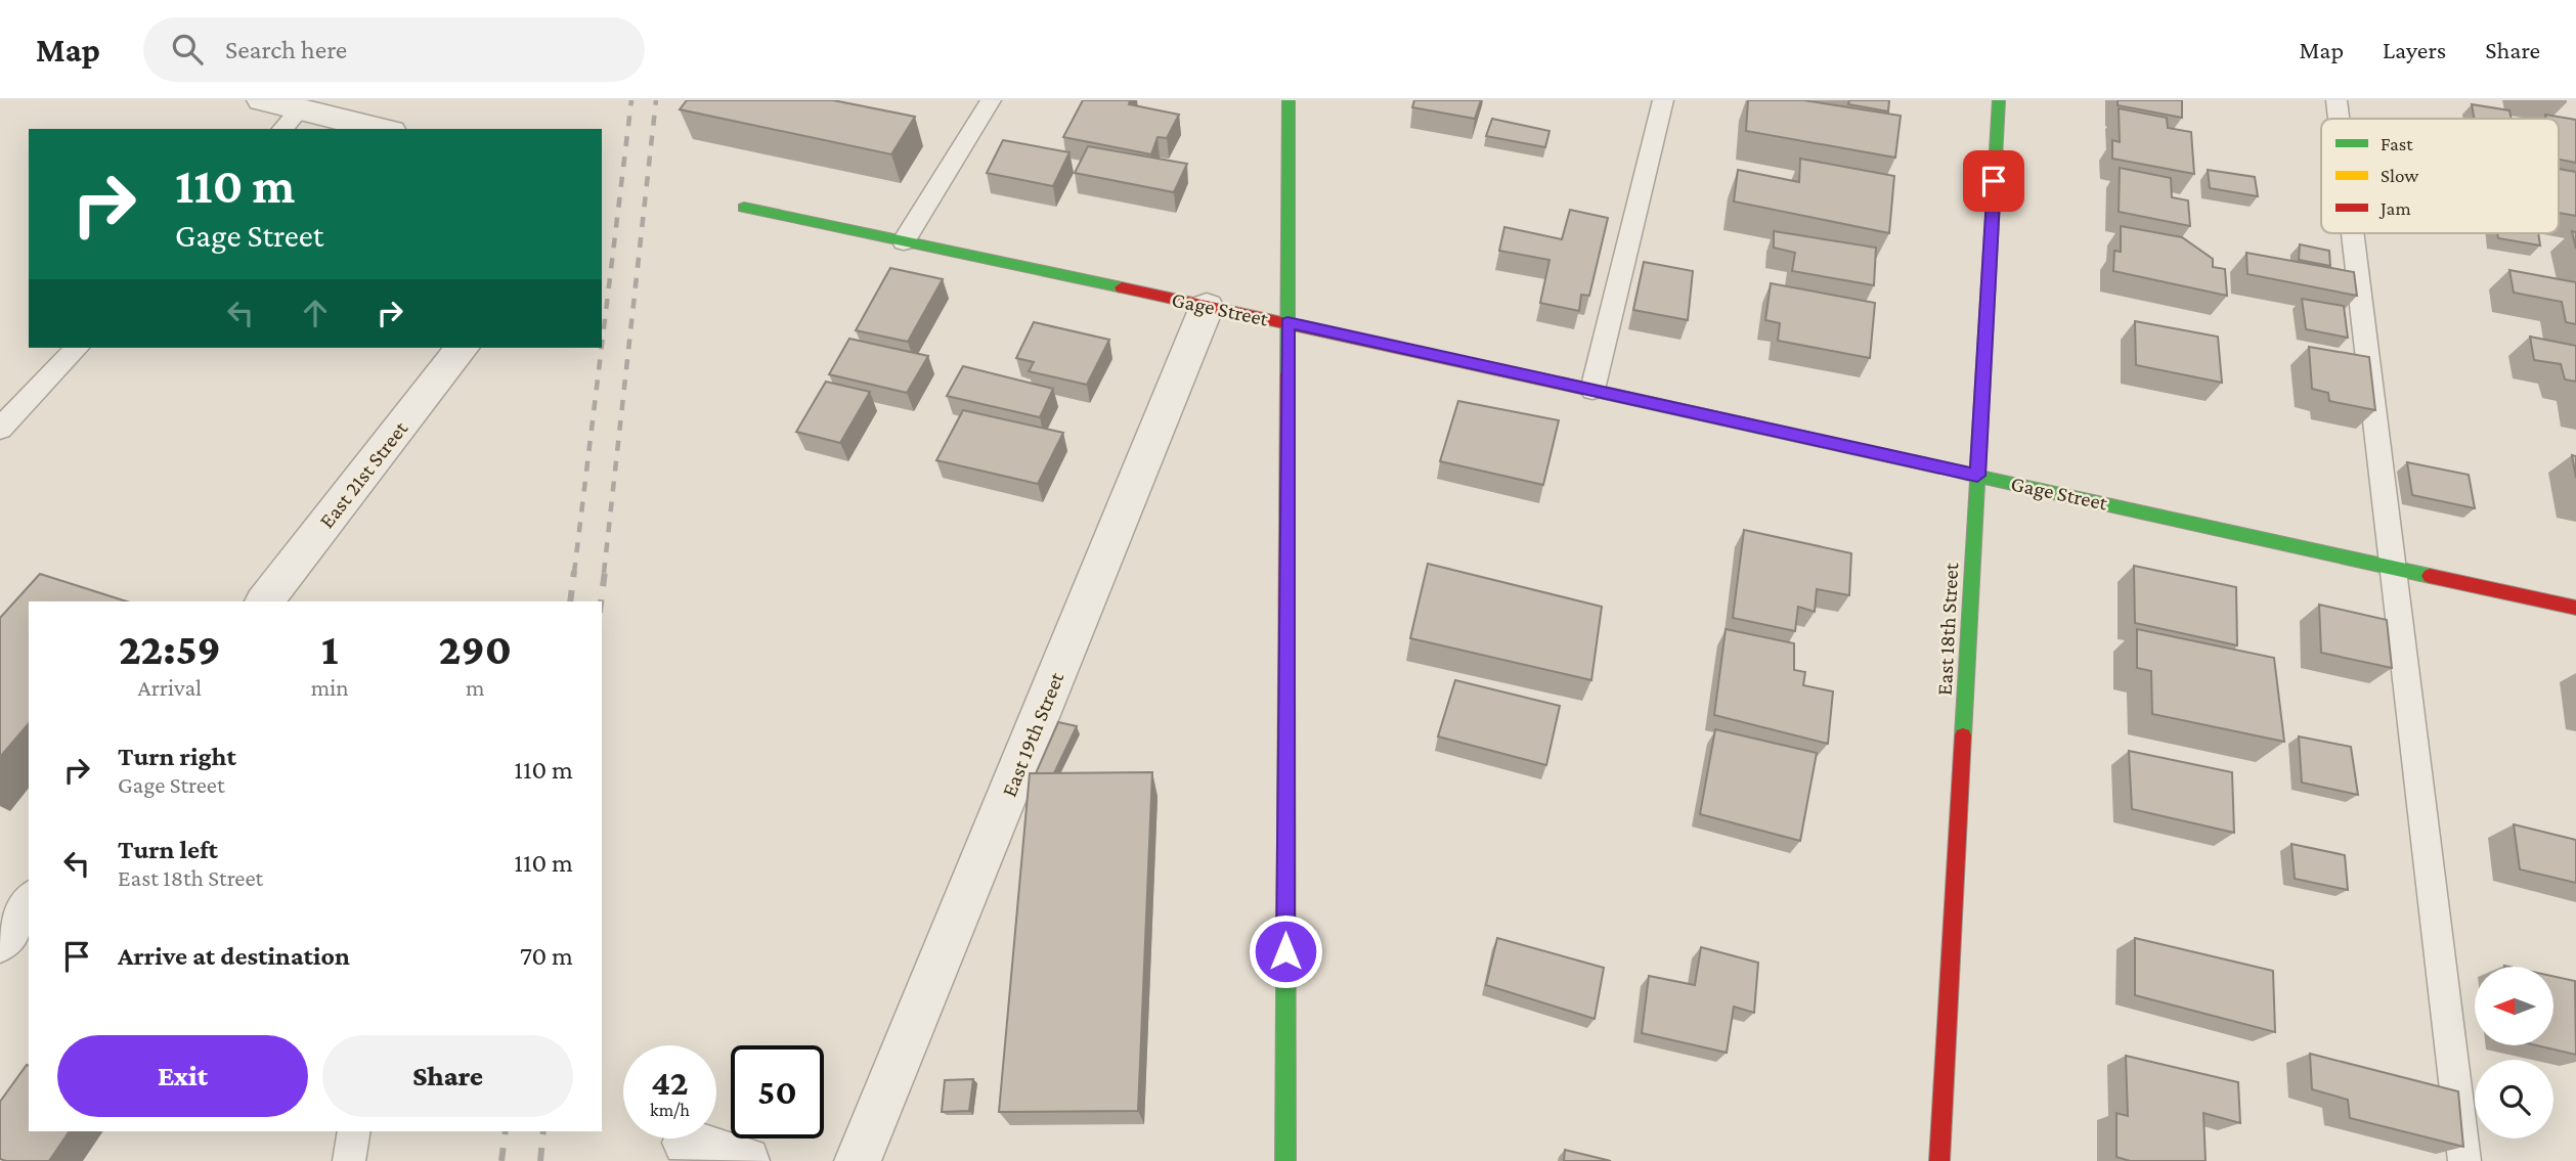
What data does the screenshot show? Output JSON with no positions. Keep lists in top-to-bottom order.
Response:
{
  "streets": {
    "street": [
      "Gage Street",
      "East 21st Street",
      "East 18th Street",
      "East 19th Street"
    ]
  },
  "crossings": [
    ["Gage Street", "East 18th Street"],
    ["Gage Street", "East 19th Street"]
  ],
  "legend": ["Fast", "Slow", "Jam"],
  "north": "left",
  "page": {
    "header": "Map",
    "search": "Search here",
    "nav": ["Map", "Layers", "Share"],
    "turn": ["110 m", "Gage Street"],
    "eta": [
      "22:59",
      "Arrival",
      "1",
      "min",
      "290",
      "m"
    ],
    "list": [
      {
        "name": "Turn right",
        "note": "Gage Street",
        "value": "110 m"
      },
      {
        "name": "Turn left",
        "note": "East 18th Street",
        "value": "110 m"
      },
      {
        "name": "Arrive at destination",
        "value": "70 m"
      }
    ],
    "buttons": ["Exit", "Share"],
    "speed": "42 km/h",
    "limit": "50"
  }
}
